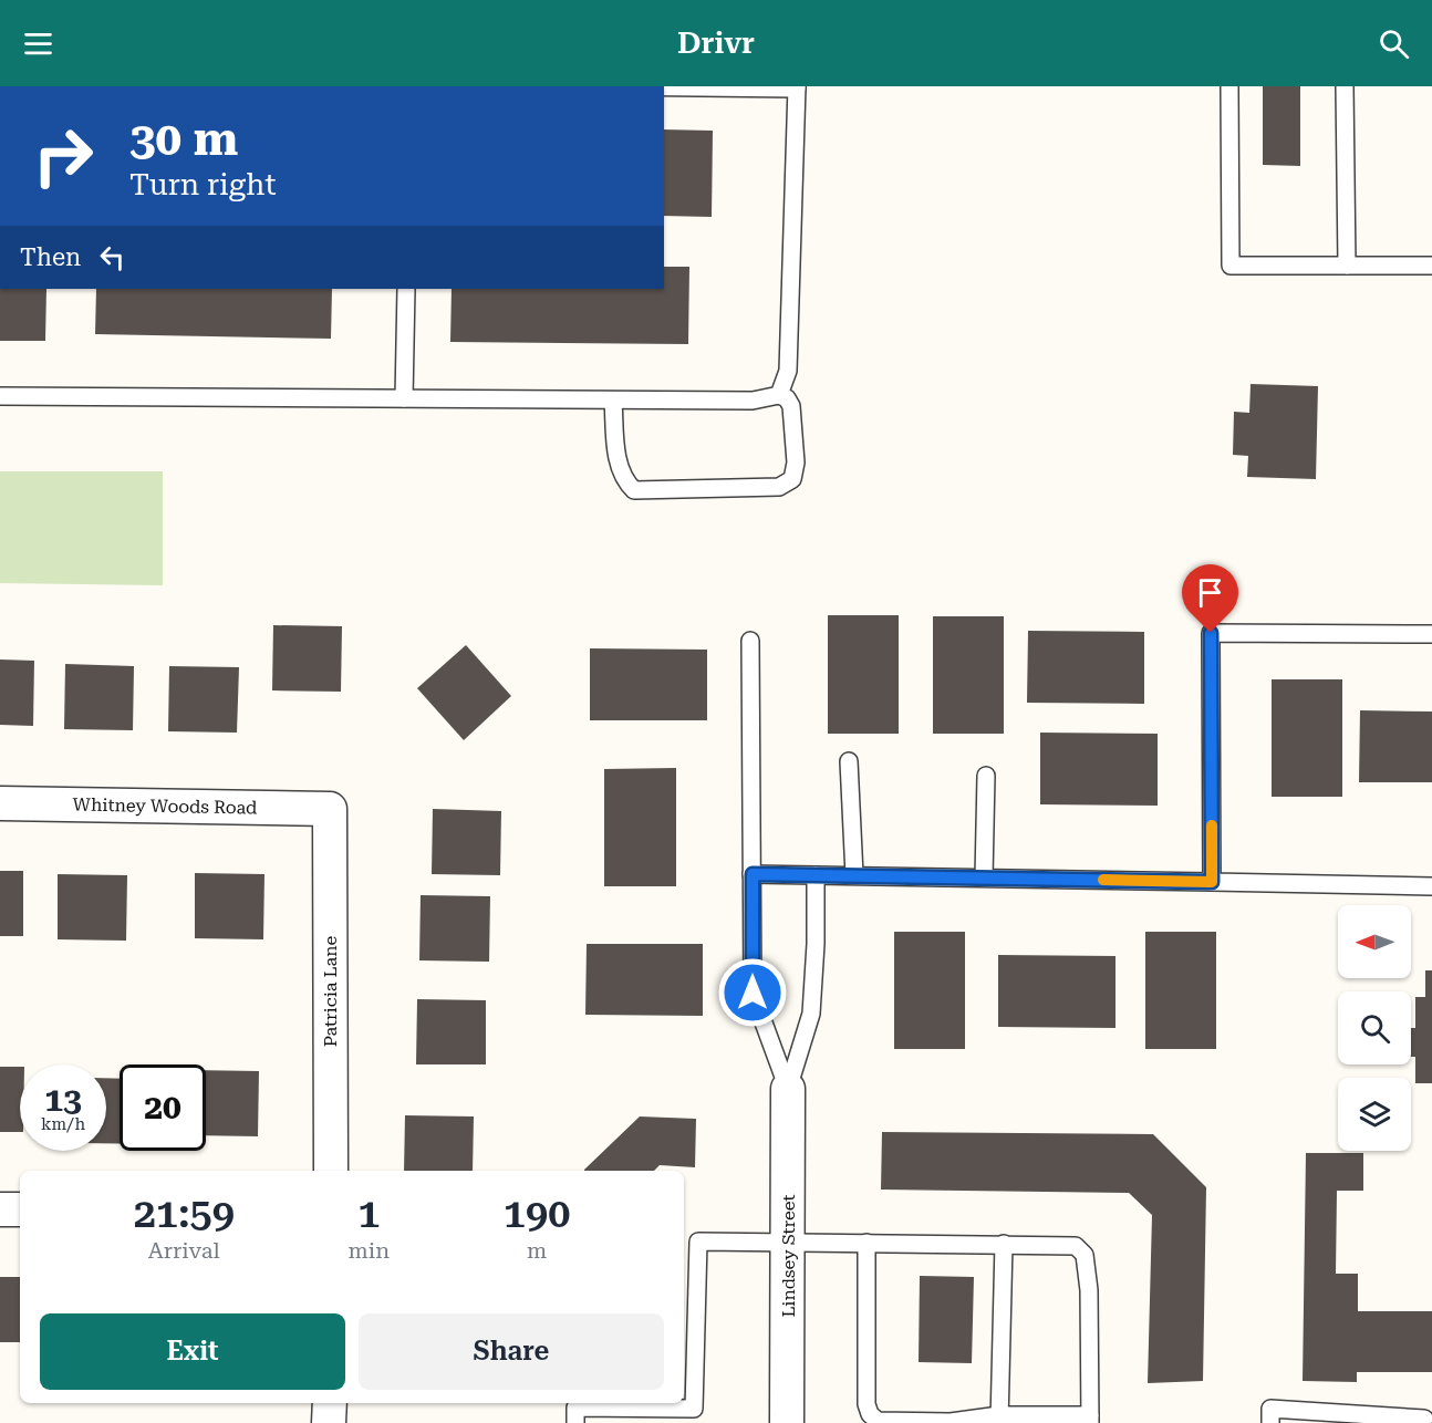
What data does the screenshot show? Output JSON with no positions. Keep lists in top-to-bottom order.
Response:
{
  "streets": {
    "street": ["Whitney Woods Road", "Patricia Lane", "Lindsey Street"]
  },
  "crossings": [
    ["Whitney Woods Road", "Patricia Lane"]
  ],
  "north": "left",
  "page": {
    "header": "Drivr",
    "turn": ["30 m", "Turn right"],
    "then": "Then",
    "speed": "13 km/h",
    "limit": "20",
    "eta": [
      "21:59",
      "Arrival",
      "1",
      "min",
      "190",
      "m"
    ],
    "buttons": ["Exit", "Share"]
  }
}
